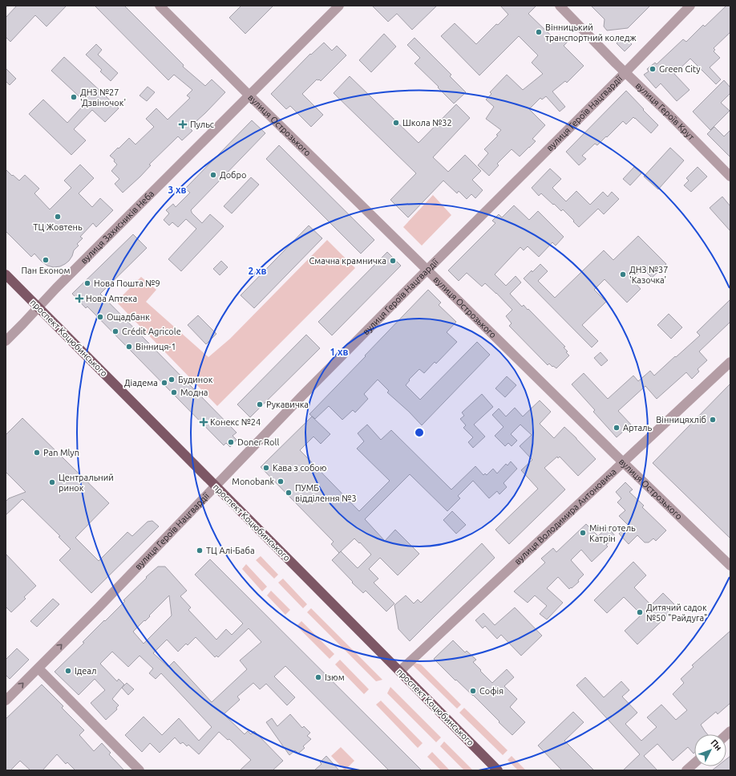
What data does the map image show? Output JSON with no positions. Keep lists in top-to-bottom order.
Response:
{
  "streets": {
    "main road": ["проспект Коцюбинського"],
    "street": [
      "вулиця Героїв Крут",
      "вулиця Героїв Нацгвардії",
      "вулиця Острозького",
      "вулиця Захисників Неба",
      "вулиця Володимира Антоновича"
    ]
  },
  "crossings": [
    ["вулиця Героїв Крут", "вулиця Героїв Нацгвардії"],
    ["вулиця Героїв Нацгвардії", "вулиця Острозького"],
    ["вулиця Героїв Нацгвардії", "проспект Коцюбинського"],
    ["вулиця Острозького", "вулиця Захисників Неба"],
    ["вулиця Острозького", "вулиця Володимира Антоновича"],
    ["вулиця Захисників Неба", "проспект Коцюбинського"],
    ["проспект Коцюбинського", "вулиця Володимира Антоновича"]
  ],
  "places": {
    "other": [
      "Вінницький транспортний коледж",
      "Green City",
      "ДНЗ №27 'Дзвіночок'",
      "Школа №32",
      "Добро",
      "ТЦ Жовтень",
      "Пан Економ",
      "Смачна крамничка",
      "ДНЗ №37 'Казочка'",
      "Нова Пошта №9",
      "Ощадбанк",
      "Crédit Agricole",
      "Вінниця-1",
      "Будинок",
      "Діадема",
      "Модна",
      "Рукавичка",
      "Вінницяхліб",
      "Арталь",
      "Doner Roll",
      "Pan Mlyn",
      "Кава з собою",
      "Monobank",
      "Центральний ринок",
      "ПУМБ відділення №3",
      "Міні готель Катрін",
      "ТЦ Алі-Баба",
      "Дитячий садок №50 \"Райдуга\"",
      "Ідеал",
      "Ізюм",
      "Софія"
    ],
    "health": ["Пульс", "Нова Аптека", "Конекс №24"]
  },
  "north": "top right",
  "rings": ["3 хв", "2 хв", "1 хв"]
}
